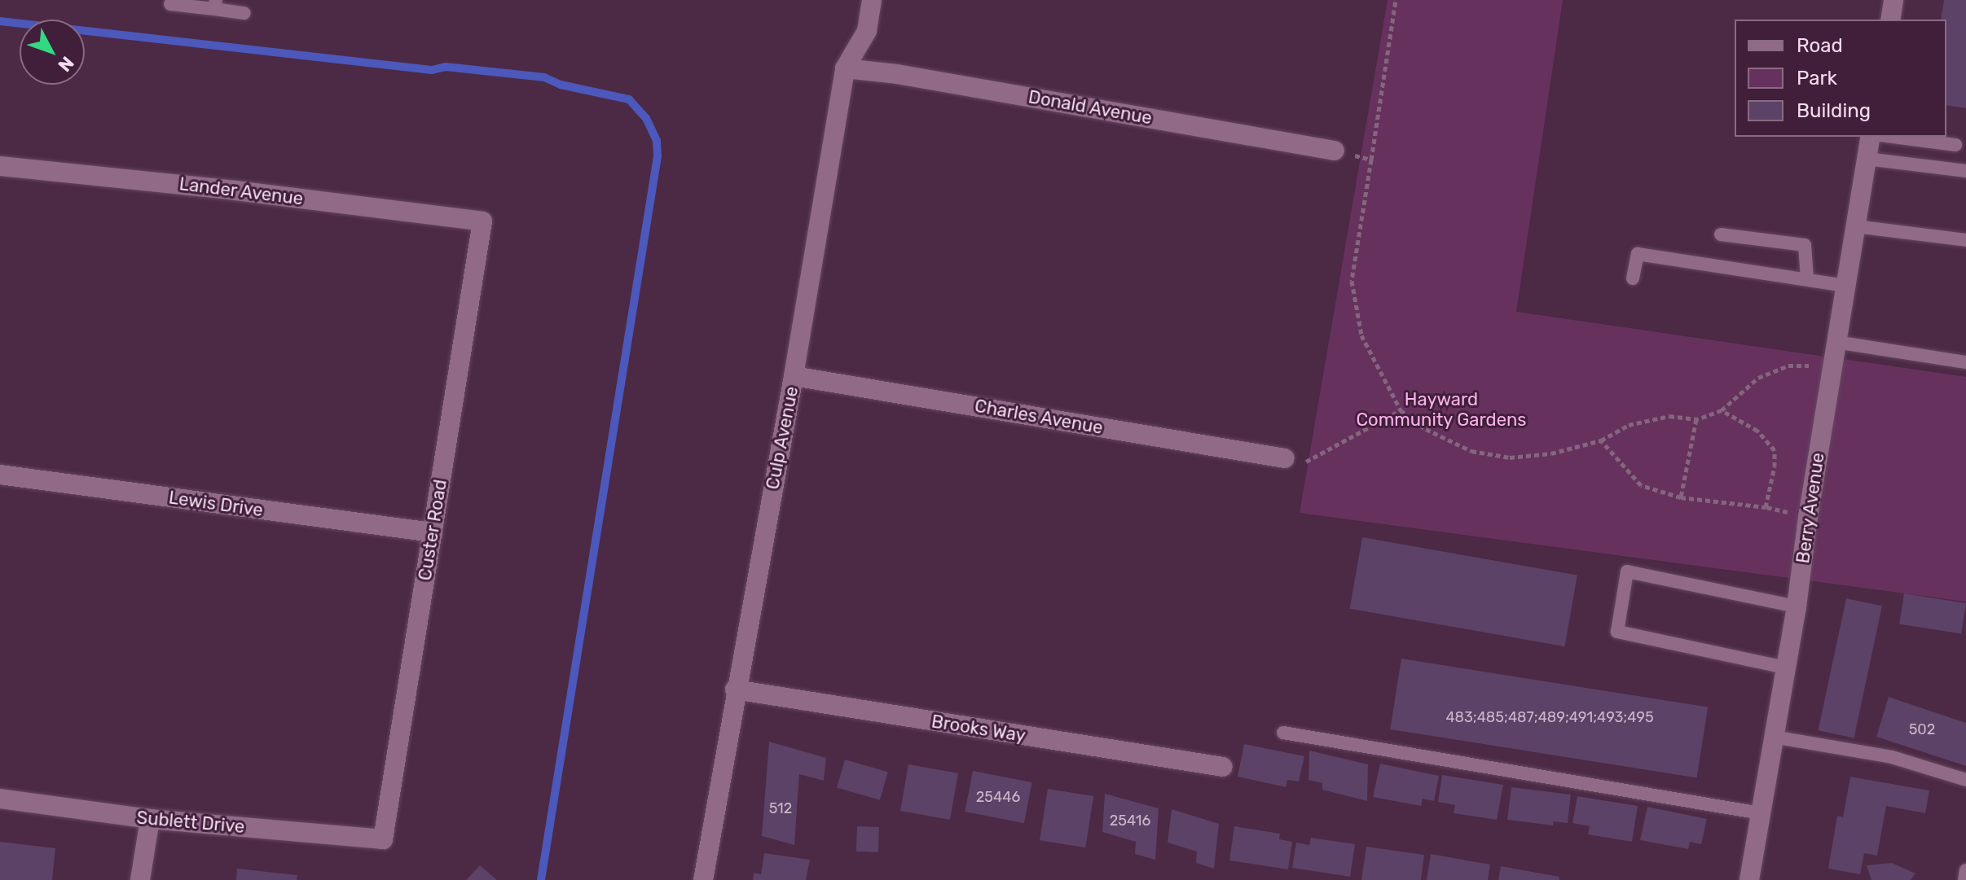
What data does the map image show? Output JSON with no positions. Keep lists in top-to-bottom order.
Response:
{
  "streets": {
    "street": [
      "Donald Avenue",
      "Lander Avenue",
      "Charles Avenue",
      "Culp Avenue",
      "Lewis Drive",
      "Berry Avenue",
      "Custer Road",
      "Brooks Way",
      "Sublett Drive"
    ]
  },
  "crossings": [
    ["Donald Avenue", "Culp Avenue"],
    ["Lander Avenue", "Custer Road"],
    ["Charles Avenue", "Culp Avenue"],
    ["Culp Avenue", "Brooks Way"],
    ["Lewis Drive", "Custer Road"],
    ["Custer Road", "Sublett Drive"]
  ],
  "parks": ["Hayward Community Gardens"],
  "house_numbers": [
    "483;485;487;489;491;493;495",
    "502",
    "25446",
    "512",
    "25416"
  ],
  "legend": ["Road", "Park", "Building"],
  "north": "bottom right"
}
